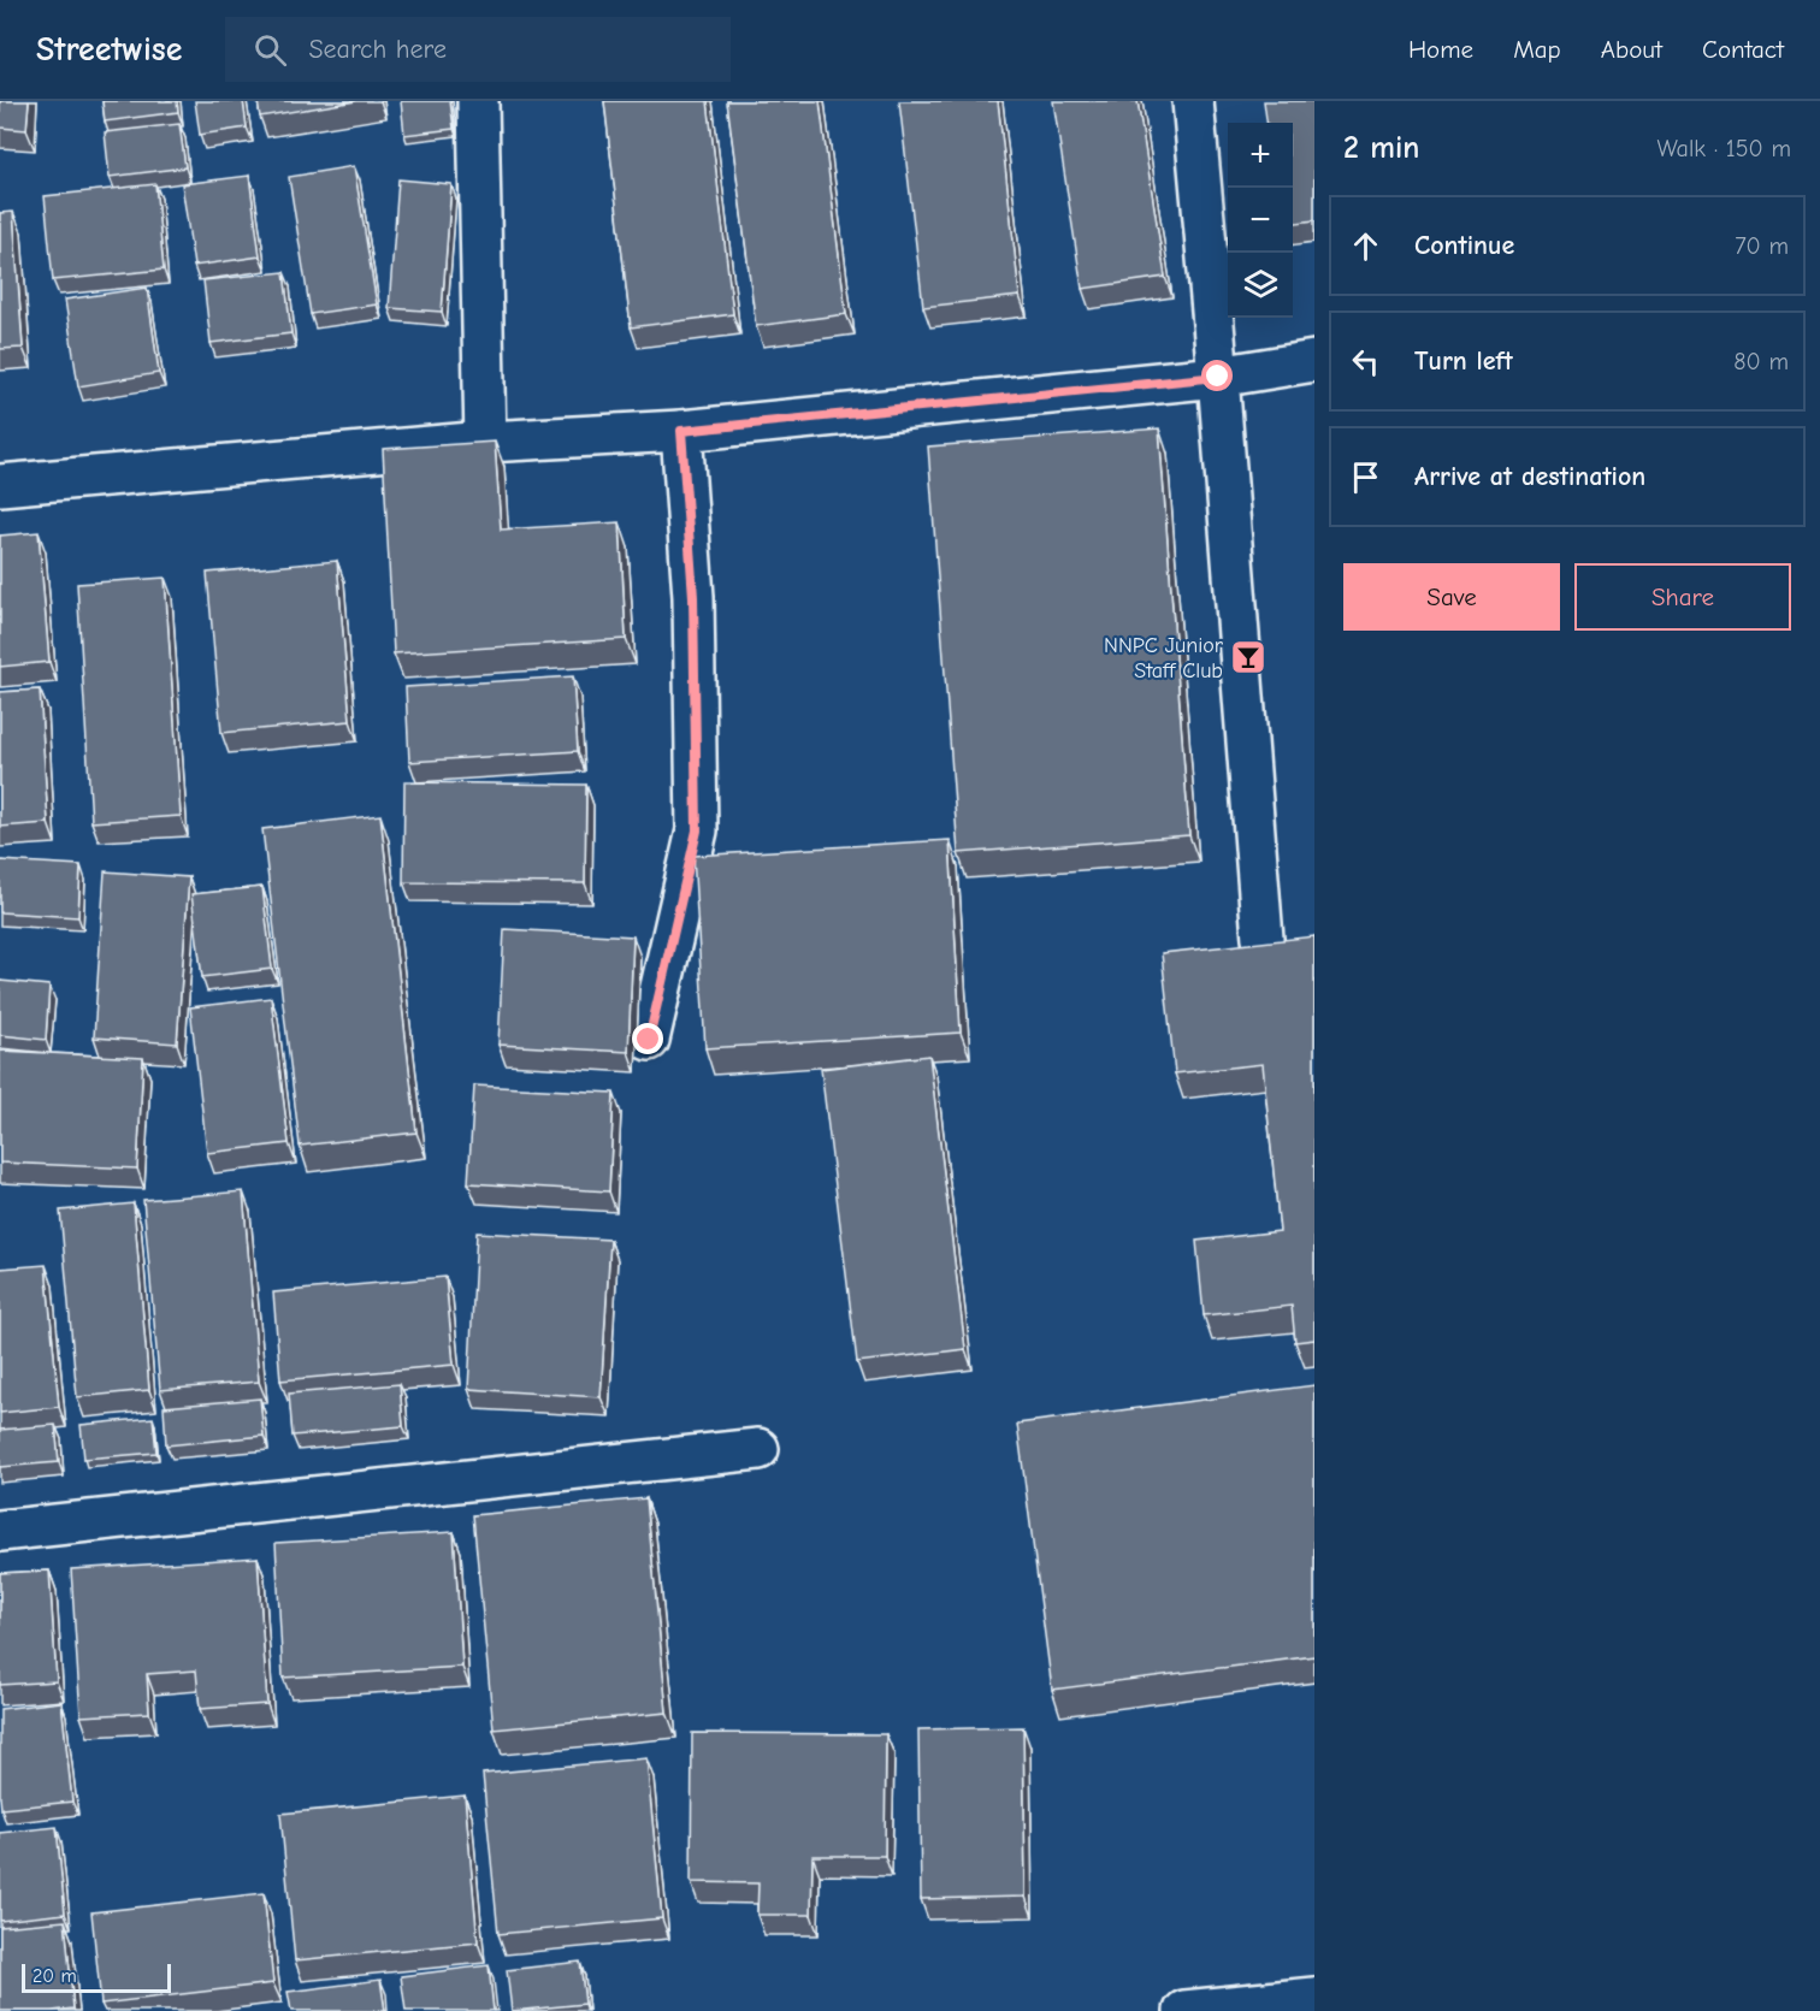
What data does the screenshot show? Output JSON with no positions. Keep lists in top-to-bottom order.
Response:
{
  "places": {
    "bar": ["NNPC Junior Staff Club"]
  },
  "scale_bar": "20 m",
  "page": {
    "header": "Streetwise",
    "search": "Search here",
    "nav": [
      "Home",
      "Map",
      "About",
      "Contact"
    ],
    "heading": ["2 min", "Walk · 150 m"],
    "map_buttons": ["+", "−"],
    "list": [
      ["Continue", "70 m"],
      ["Turn left", "80 m"],
      "Arrive at destination"
    ],
    "buttons": ["Save", "Share"],
    "scale": "20 m"
  }
}
